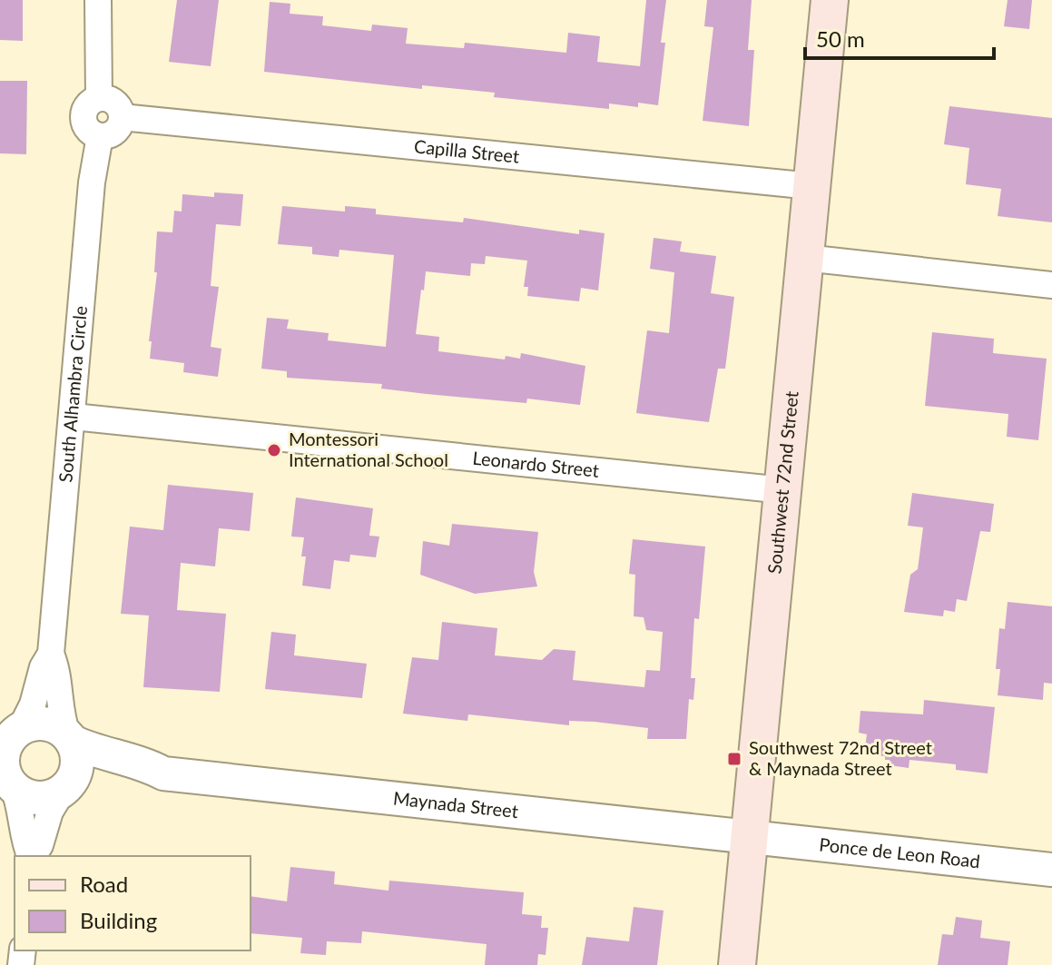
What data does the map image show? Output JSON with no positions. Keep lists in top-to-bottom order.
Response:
{
  "streets": {
    "main road": ["Southwest 72nd Street"],
    "street": [
      "Capilla Street",
      "South Alhambra Circle",
      "Leonardo Street",
      "Maynada Street",
      "Ponce de Leon Road"
    ]
  },
  "crossings": [
    ["Capilla Street", "South Alhambra Circle"],
    ["Capilla Street", "Southwest 72nd Street"],
    ["South Alhambra Circle", "Leonardo Street"],
    ["South Alhambra Circle", "Maynada Street"],
    ["Leonardo Street", "Southwest 72nd Street"],
    ["Southwest 72nd Street", "Maynada Street"],
    ["Southwest 72nd Street", "Ponce de Leon Road"],
    ["Maynada Street", "Ponce de Leon Road"]
  ],
  "places": {
    "other": ["Montessori International School"],
    "transit": ["Southwest 72nd Street & Maynada Street"]
  },
  "legend": ["Road", "Building"],
  "scale_bar": "50 m"
}
